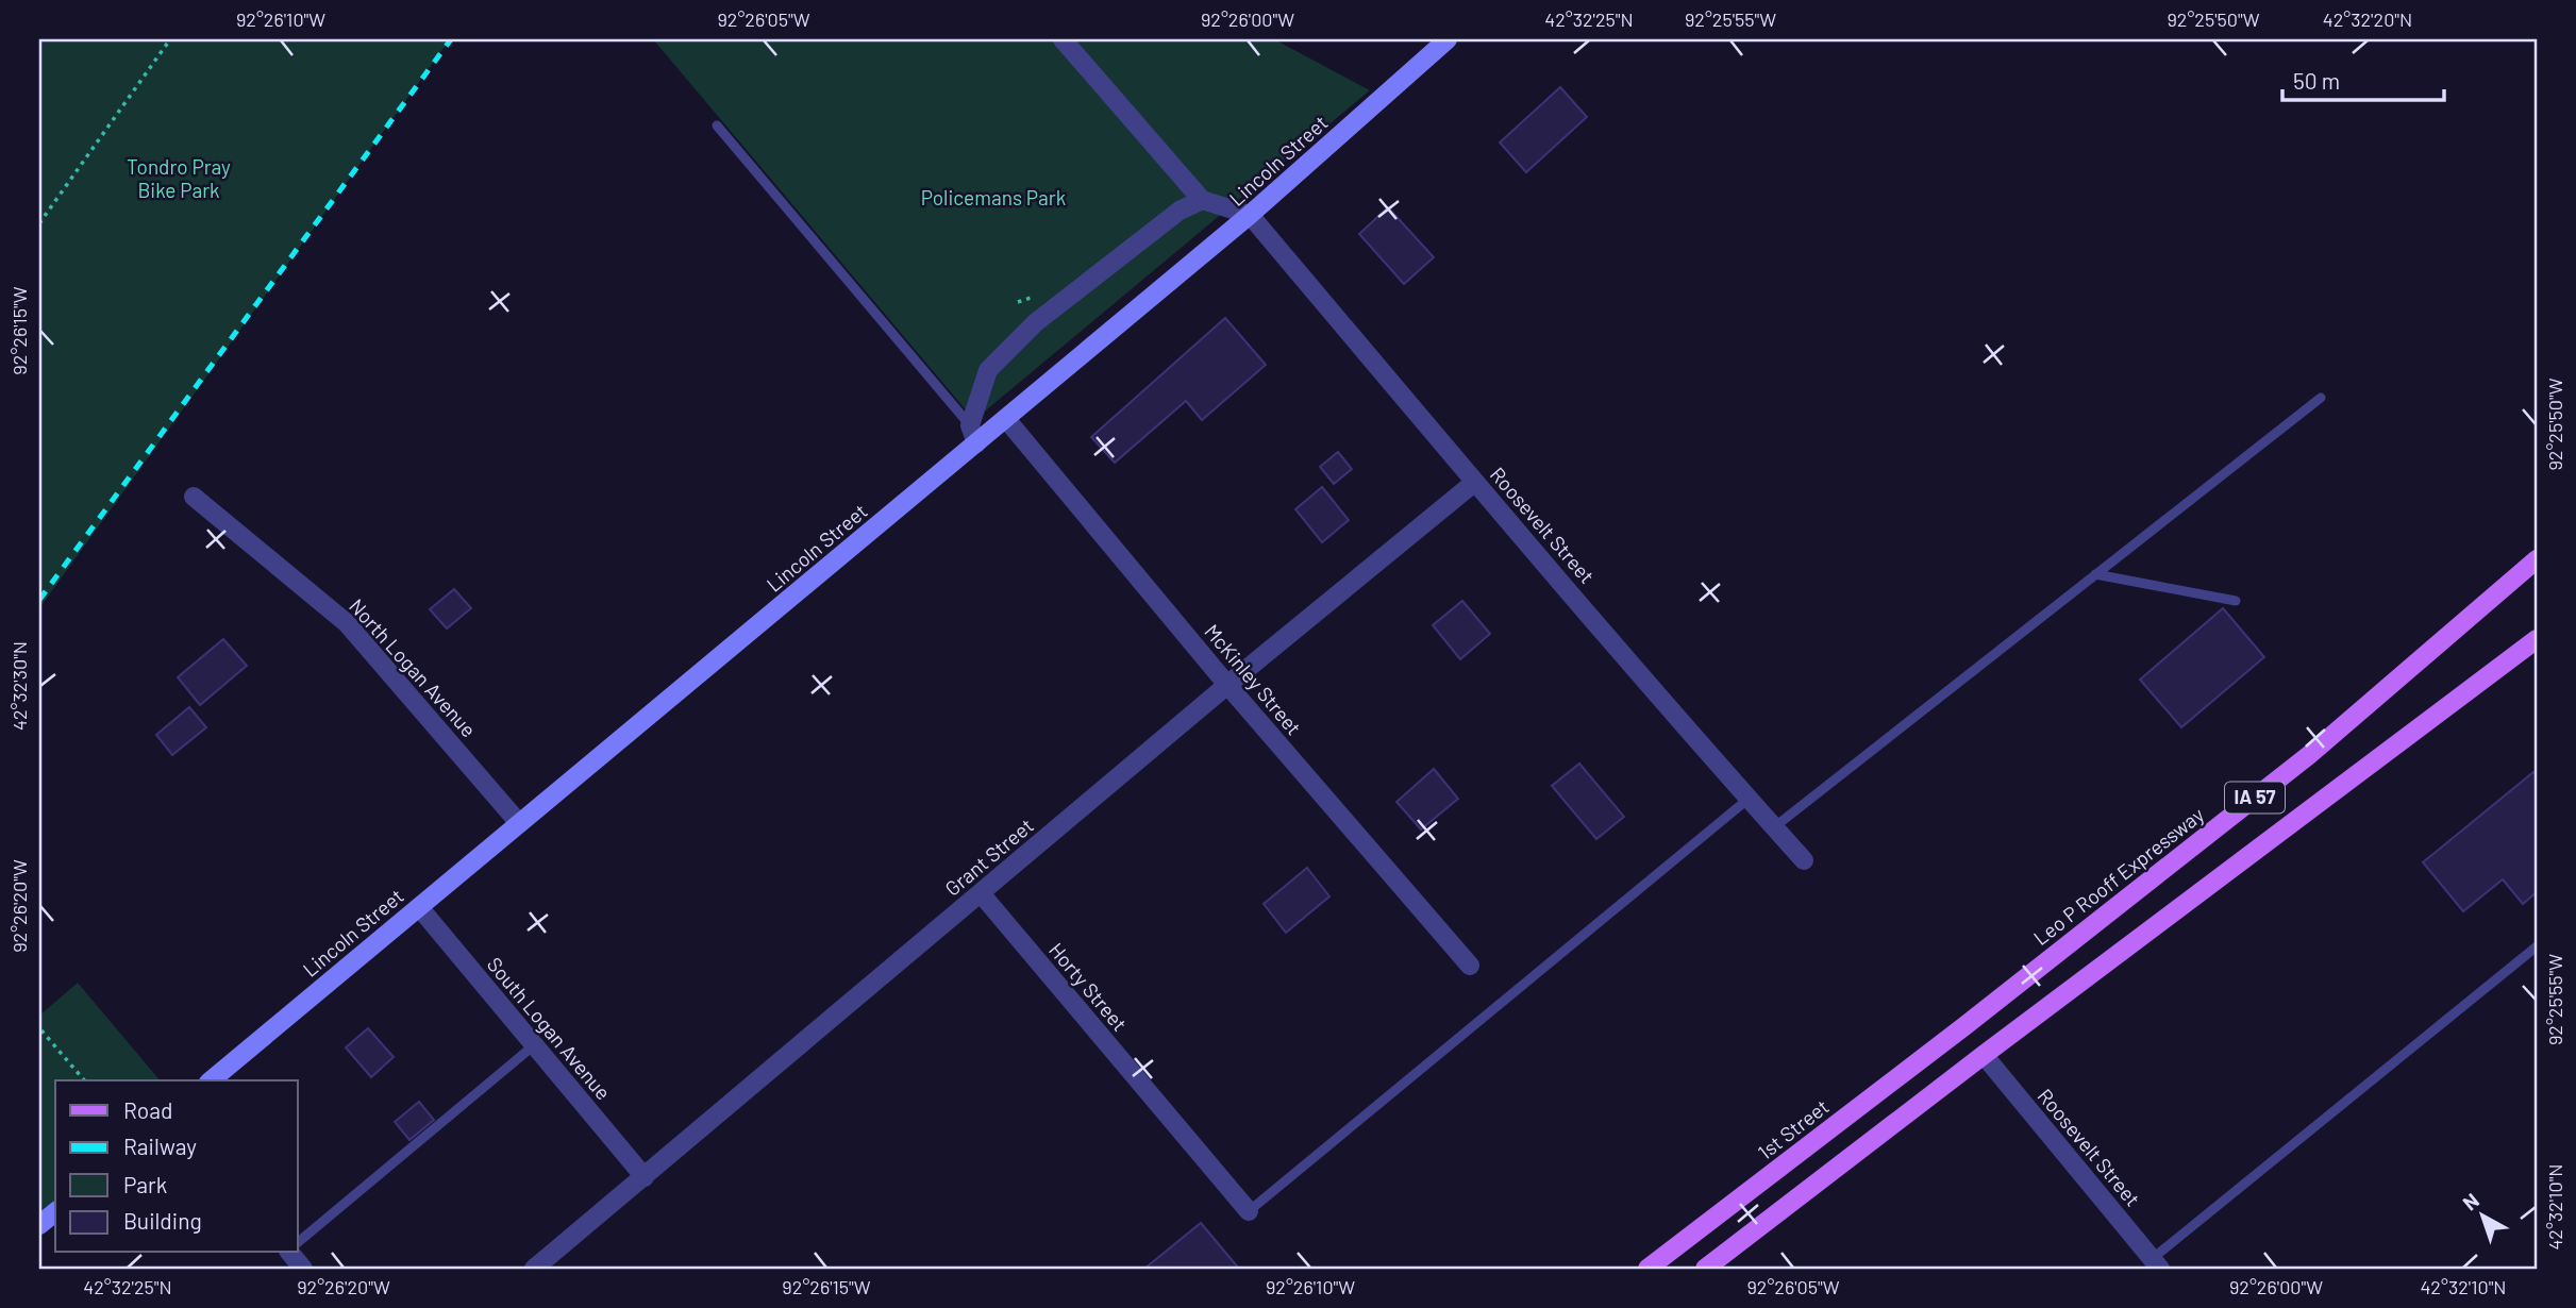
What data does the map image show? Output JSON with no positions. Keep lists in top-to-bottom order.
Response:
{
  "streets": {
    "main road": [
      "Lincoln Street",
      "IA 57",
      "Leo P Rooff Expressway",
      "1st Street"
    ],
    "street": [
      "Roosevelt Street",
      "North Logan Avenue",
      "McKinley Street",
      "Grant Street",
      "Horty Street",
      "South Logan Avenue"
    ]
  },
  "crossings": [
    ["Lincoln Street", "Roosevelt Street"],
    ["Lincoln Street", "North Logan Avenue"],
    ["Lincoln Street", "McKinley Street"],
    ["Lincoln Street", "South Logan Avenue"],
    ["Roosevelt Street", "IA 57"],
    ["Roosevelt Street", "Grant Street"],
    ["McKinley Street", "Grant Street"],
    ["Grant Street", "Horty Street"],
    ["Grant Street", "South Logan Avenue"],
    ["Leo P Rooff Expressway", "1st Street"]
  ],
  "parks": ["Tondro Pray Bike Park", "Policemans Park"],
  "legend": [
    "Road",
    "Railway",
    "Park",
    "Building"
  ],
  "scale_bar": "50 m",
  "north": "top left",
  "coordinates": [
    "92°26'10\"W",
    "92°26'05\"W",
    "92°26'00\"W",
    "42°32'25\"N",
    "92°25'55\"W",
    "92°25'50\"W",
    "42°32'20\"N",
    "92°26'15\"W",
    "42°32'30\"N",
    "92°26'20\"W",
    "42°32'10\"N"
  ]
}
